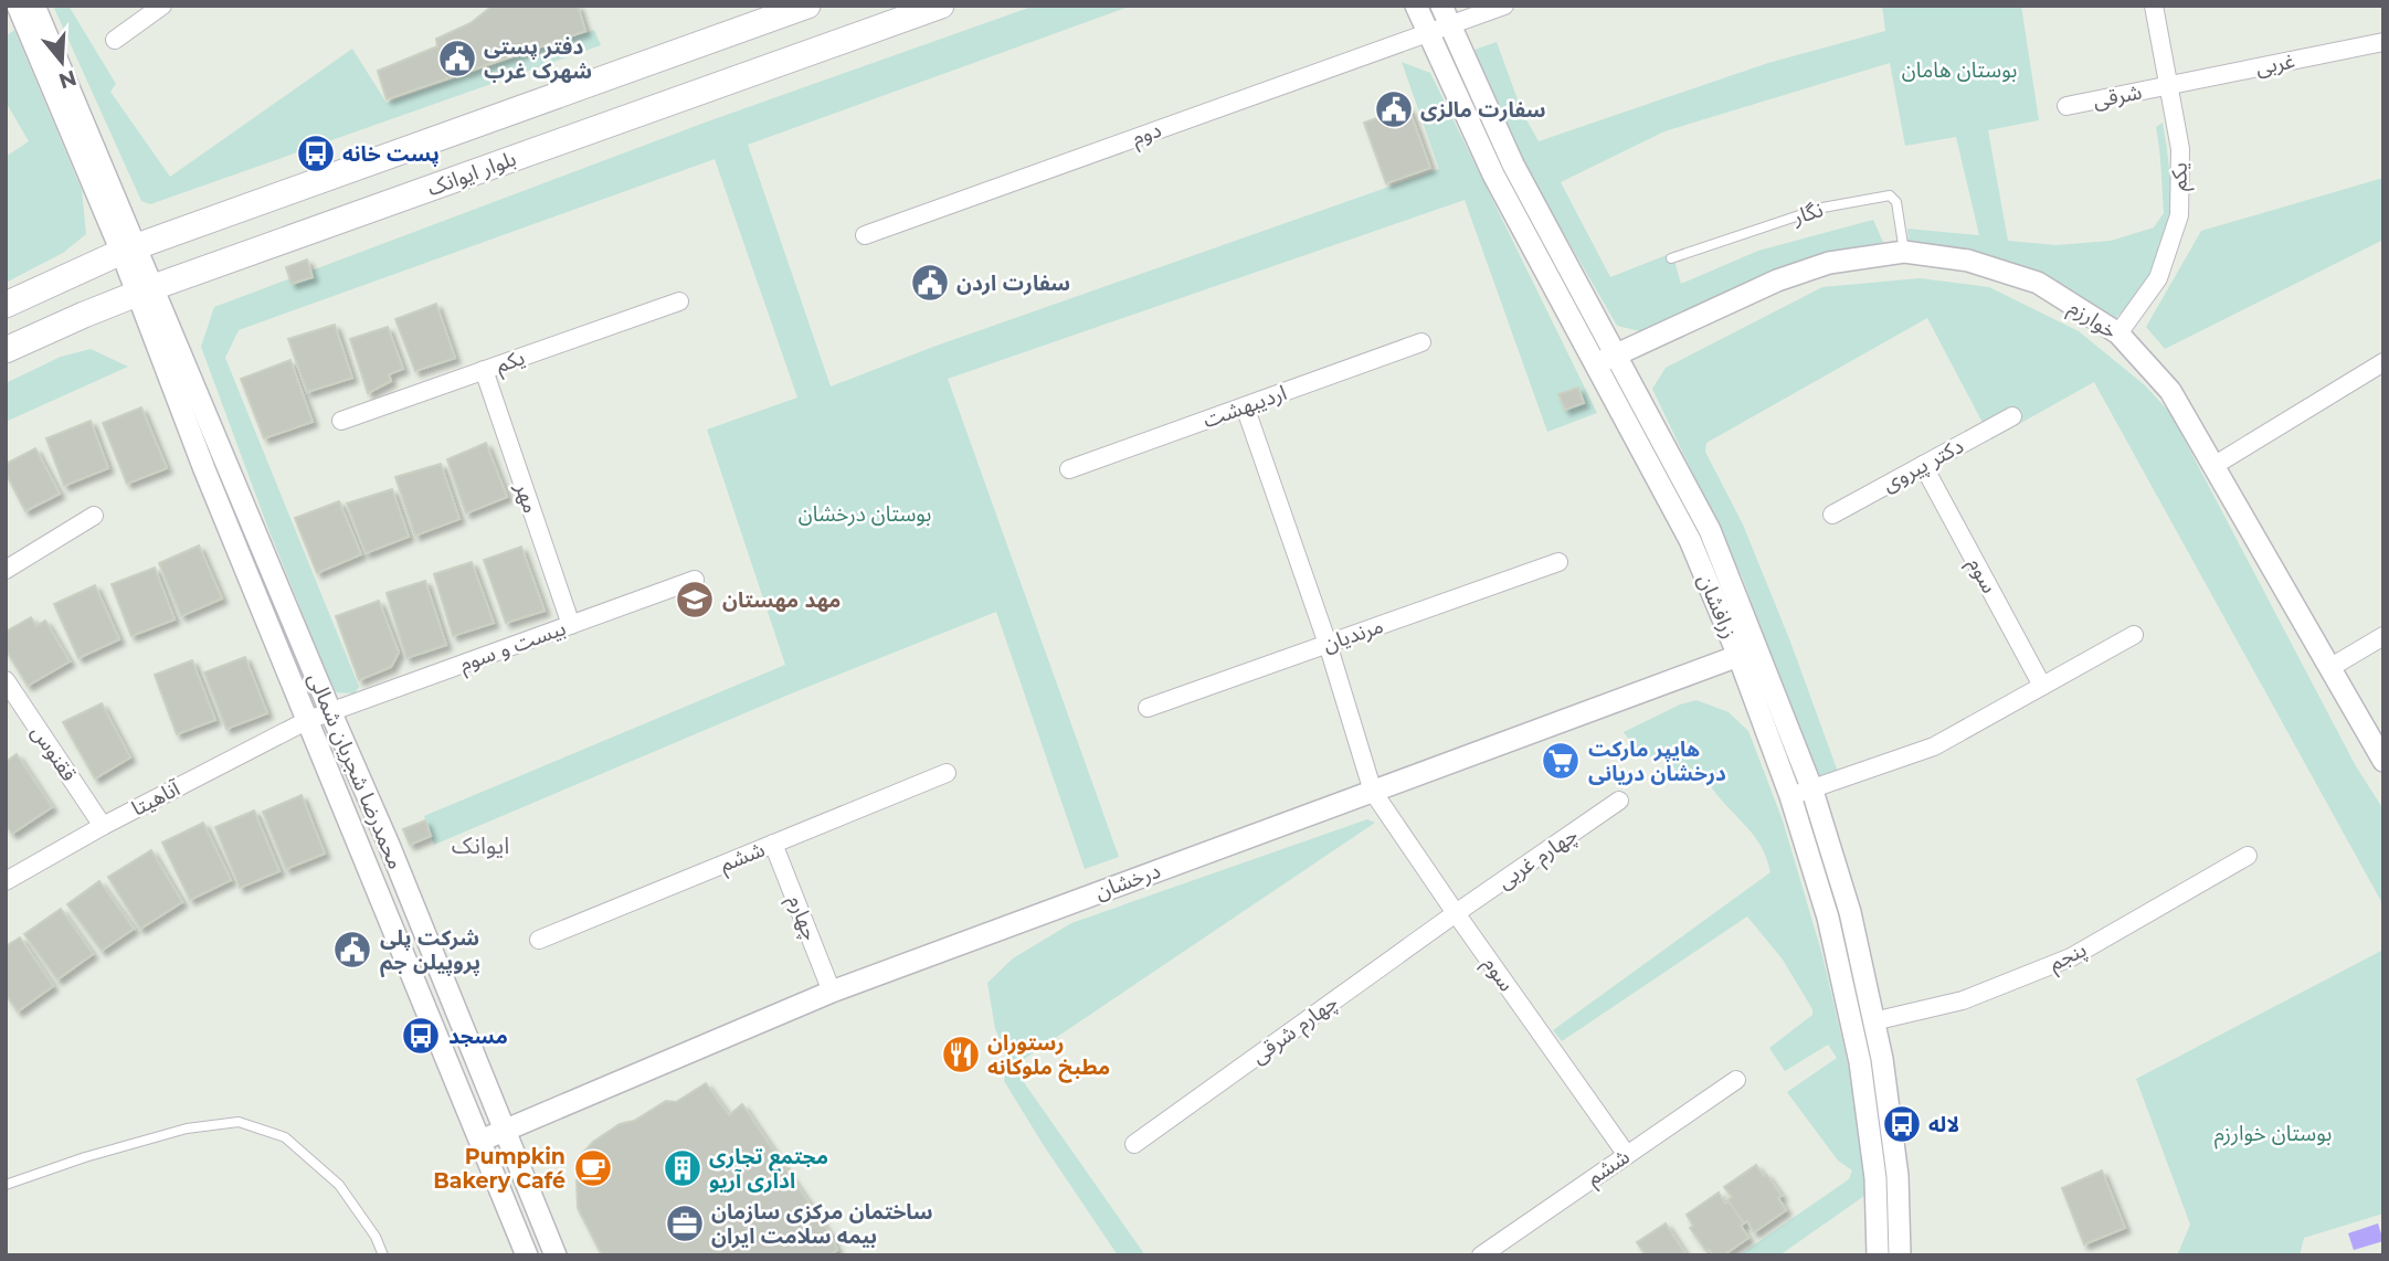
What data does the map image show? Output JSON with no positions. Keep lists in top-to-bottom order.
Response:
{
  "streets": {
    "main road": ["بلوار ایوانک"],
    "street": [
      "غربی",
      "شرقی",
      "دوم",
      "یکم",
      "خوارزم",
      "اردیبهشت",
      "دکتر پیروی",
      "مهر",
      "سوم",
      "زرافشان",
      "مرنديان",
      "بیست و سوم",
      "ققنوس",
      "محمدرضا شجریان شمالی",
      "آناهیتا",
      "ششم",
      "چهارم غربی",
      "درخشان",
      "چهارم",
      "پنجم",
      "چهارم شرقی"
    ],
    "lane": ["نگار"]
  },
  "crossings": [
    ["غربی", "شرقی"],
    ["غربی", "یکم"],
    ["شرقی", "یکم"],
    ["دوم", "زرافشان"],
    ["بلوار ایوانک", "محمدرضا شجریان شمالی"],
    ["یکم", "خوارزم"],
    ["یکم", "مهر"],
    ["نگار", "خوارزم"],
    ["خوارزم", "زرافشان"],
    ["اردیبهشت", "سوم"],
    ["دکتر پیروی", "سوم"],
    ["مهر", "بیست و سوم"],
    ["سوم", "مرنديان"],
    ["سوم", "ششم"],
    ["سوم", "چهارم غربی"],
    ["سوم", "درخشان"],
    ["سوم", "چهارم شرقی"],
    ["زرافشان", "درخشان"],
    ["زرافشان", "پنجم"],
    ["بیست و سوم", "محمدرضا شجریان شمالی"],
    ["بیست و سوم", "آناهیتا"],
    ["ققنوس", "آناهیتا"],
    ["محمدرضا شجریان شمالی", "آناهیتا"],
    ["محمدرضا شجریان شمالی", "درخشان"],
    ["ششم", "چهارم"],
    ["چهارم غربی", "چهارم شرقی"],
    ["درخشان", "چهارم"]
  ],
  "districts": ["ایوانک"],
  "parks": ["بوستان هامان", "بوستان درخشان", "بوستان خوارزم"],
  "places": {
    "public building": [
      "دفتر پستی شهرک غرب",
      "سفارت مالزی",
      "سفارت اردن",
      "شرکت پلی پروپیلن جم"
    ],
    "bus stop": ["پست خانه", "مسجد", "لاله"],
    "school or university": ["مهد مهستان"],
    "supermarket": ["هایپر مارکت درخشان دریانی"],
    "restaurant": ["رستوران مطبخ ملوکانه"],
    "cafe": ["Pumpkin Bakery Café"],
    "building": ["مجتمع تجاری اداری آريو"],
    "office": ["ساختمان مرکزی سازمان بیمه سلامت ایران"]
  },
  "north": "bottom"
}
